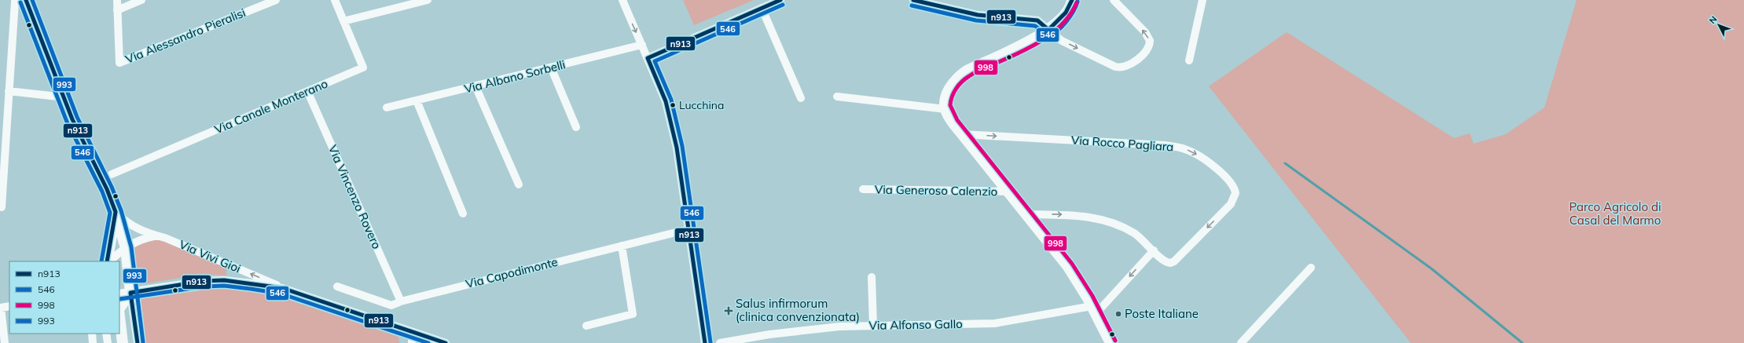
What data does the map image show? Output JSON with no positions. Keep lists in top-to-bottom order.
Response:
{
  "streets": {
    "street": [
      "Via Alessandro Pieralisi",
      "Via Albano Sorbelli",
      "Via Canale Monterano",
      "Via Rocco Pagliara",
      "Via Generoso Calenzio",
      "Via Vincenzo Rovero",
      "Via Vivi Gioi",
      "Via Capodimonte",
      "Via Alfonso Gallo"
    ]
  },
  "crossings": [
    ["Via Canale Monterano", "Via Vincenzo Rovero"],
    ["Via Vincenzo Rovero", "Via Capodimonte"]
  ],
  "parks": ["Parco Agricolo di Casal del Marmo"],
  "places": {
    "other": ["Lucchina", "Poste Italiane"],
    "health": ["Salus infirmorum (clinica convenzionata)"]
  },
  "lines": [
    "transit line n913",
    "transit line 993",
    "transit line 546",
    "transit line 998"
  ],
  "legend": [
    "n913",
    "546",
    "998",
    "993"
  ],
  "north": "top left"
}
